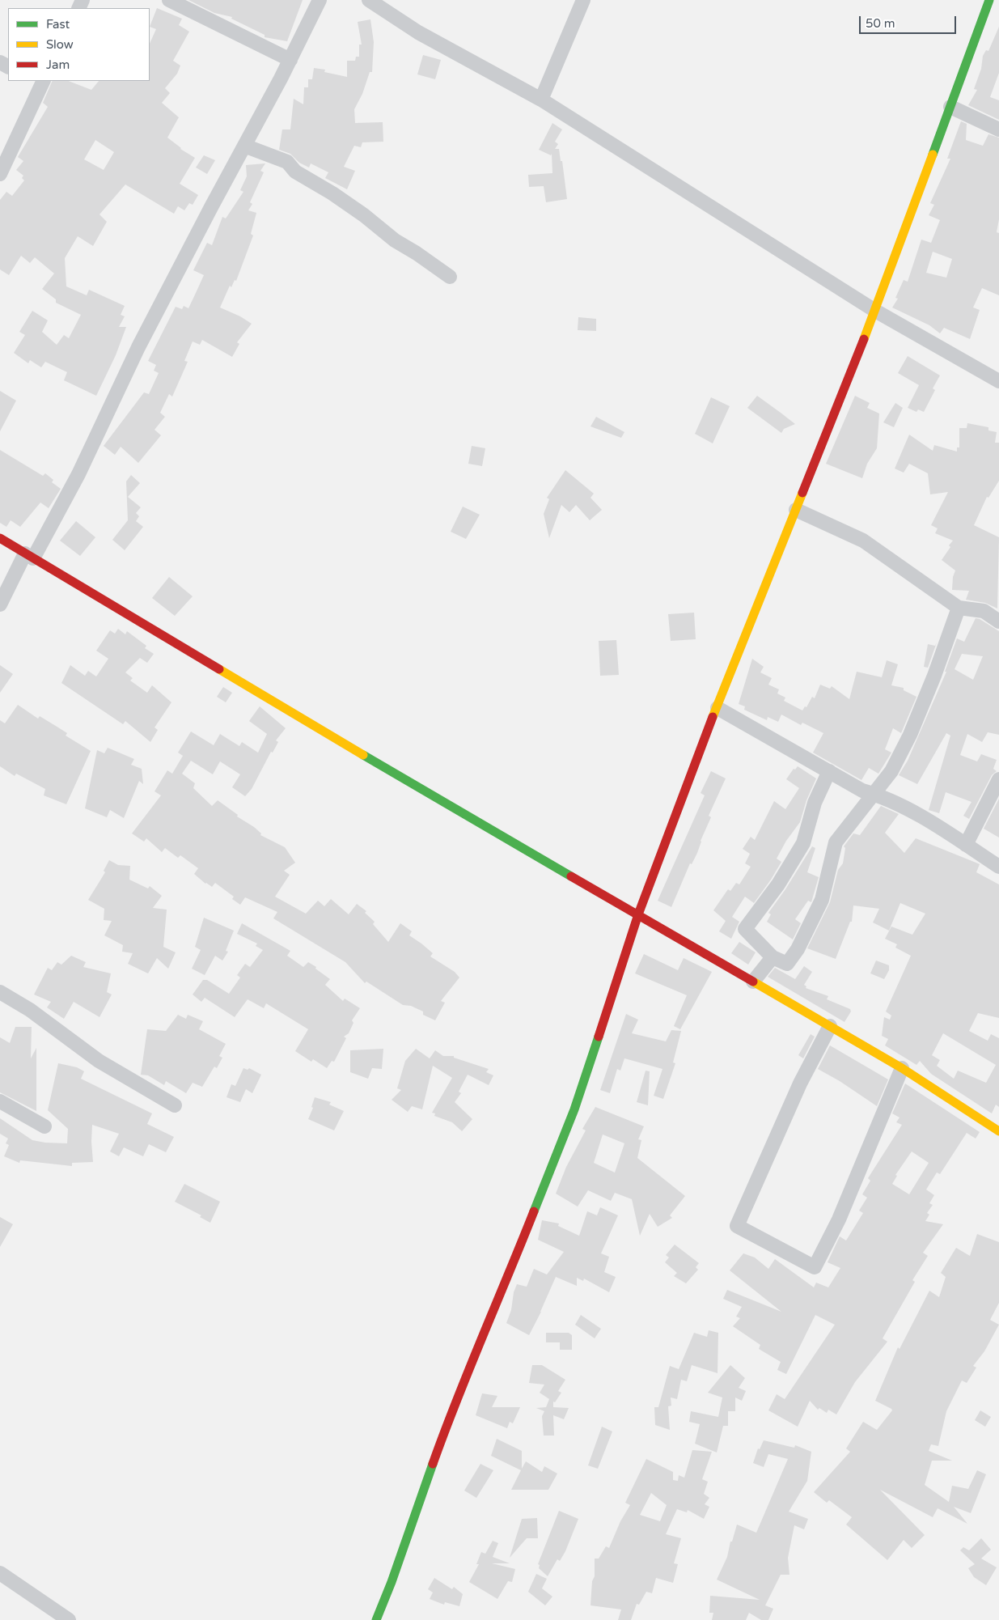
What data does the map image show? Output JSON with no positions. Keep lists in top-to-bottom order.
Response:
{
  "legend": ["Fast", "Slow", "Jam"],
  "scale_bar": "50 m"
}
